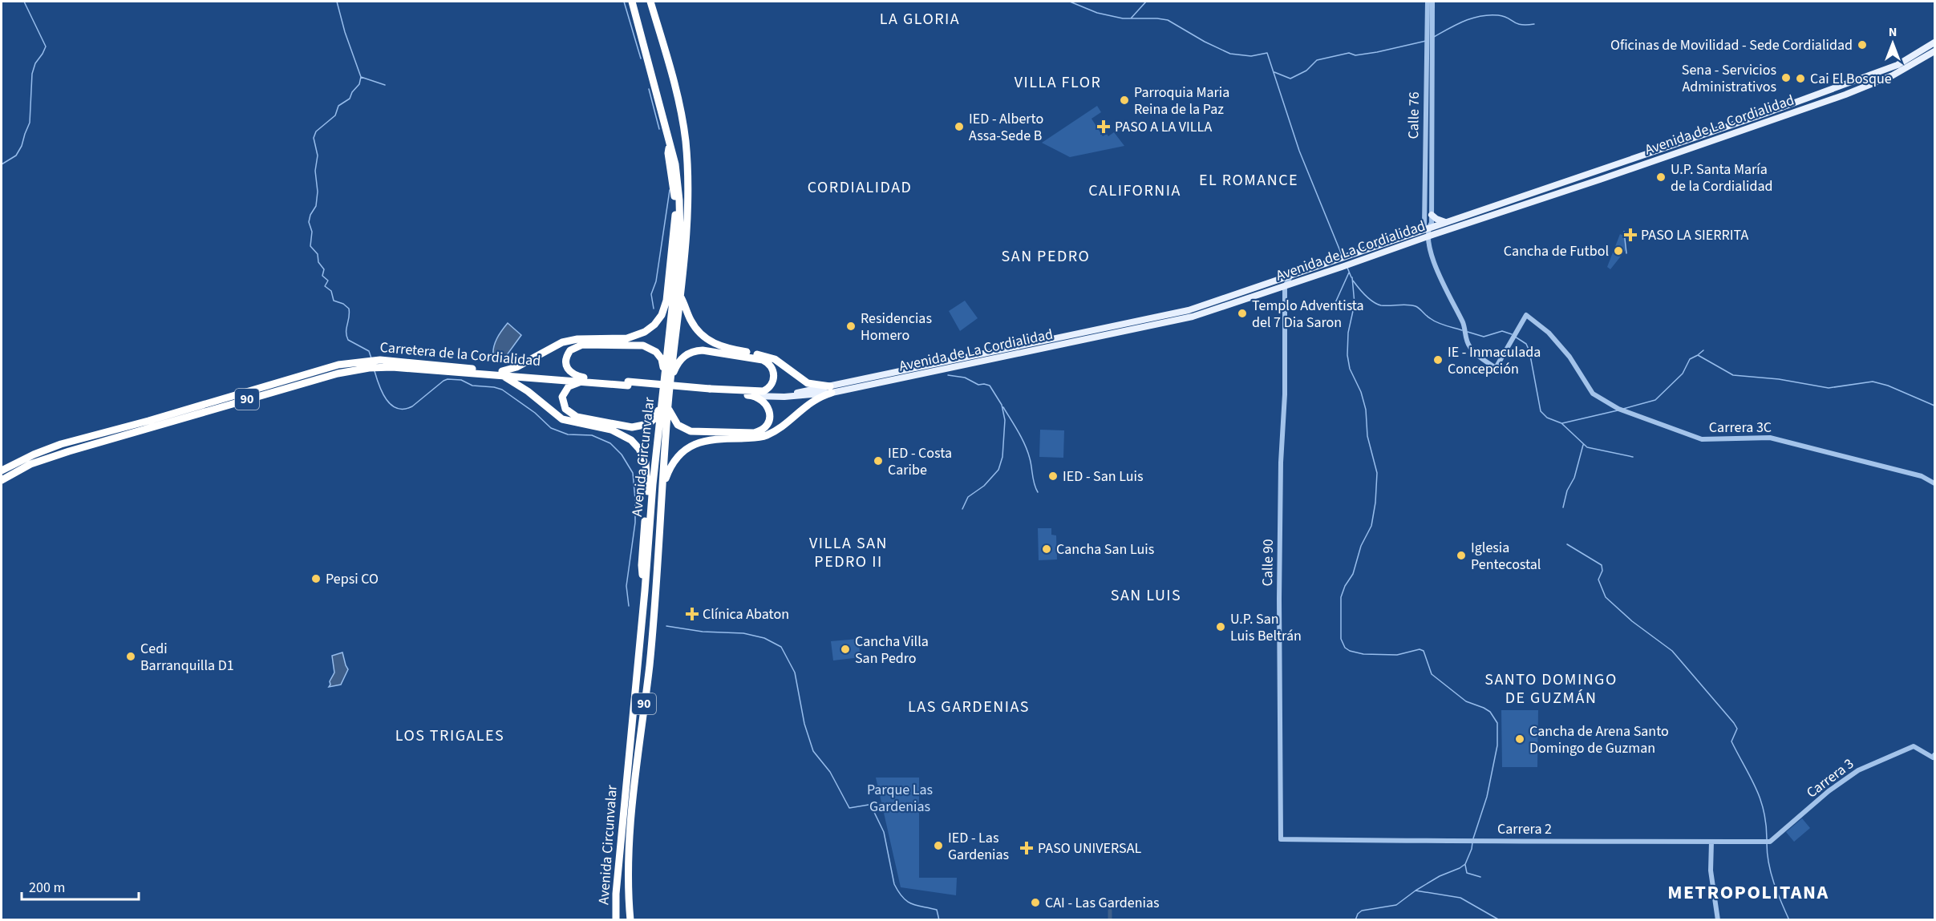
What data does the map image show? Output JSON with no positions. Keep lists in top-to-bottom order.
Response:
{
  "streets": {
    "highway": ["Carretera de la Cordialidad", "90", "Avenida Circunvalar"],
    "main road": ["Avenida de La Cordialidad"],
    "street": [
      "Calle 76",
      "Carrera 3C",
      "Calle 90",
      "Carrera 3",
      "Carrera 2"
    ]
  },
  "crossings": [
    ["Calle 76", "Avenida de La Cordialidad"],
    ["Calle 76", "Carrera 3C"],
    ["Avenida de La Cordialidad", "Carretera de la Cordialidad"],
    ["Avenida de La Cordialidad", "Calle 90"],
    ["Calle 90", "Carrera 2"],
    ["Carrera 3", "Carrera 2"]
  ],
  "districts": [
    "LA GLORIA",
    "VILLA FLOR",
    "EL ROMANCE",
    "CORDIALIDAD",
    "CALIFORNIA",
    "SAN PEDRO",
    "VILLA SAN PEDRO II",
    "SAN LUIS",
    "SANTO DOMINGO DE GUZMÁN",
    "LAS GARDENIAS",
    "LOS TRIGALES",
    "METROPOLITANA"
  ],
  "parks": ["Parque Las Gardenias"],
  "places": {
    "other": [
      "Oficinas de Movilidad - Sede Cordialidad",
      "Sena - Servicios Administrativos",
      "Cai El Bosque",
      "Parroquia Maria Reina de la Paz",
      "IED - Alberto Assa-Sede B",
      "U.P. Santa María de la Cordialidad",
      "Cancha de Futbol",
      "Templo Adventista del 7 Dia Saron",
      "Residencias Homero",
      "IE - Inmaculada Concepción",
      "IED - Costa Caribe",
      "IED - San Luis",
      "Cancha San Luis",
      "Iglesia Pentecostal",
      "Pepsi CO",
      "U.P. San Luis Beltrán",
      "Cancha Villa San Pedro",
      "Cedi Barranquilla D1",
      "Cancha de Arena Santo Domingo de Guzman",
      "IED - Las Gardenias",
      "CAI - Las Gardenias"
    ],
    "health": [
      "PASO A LA VILLA",
      "PASO LA SIERRITA",
      "Clínica Abaton",
      "PASO UNIVERSAL"
    ]
  },
  "scale_bar": "200 m",
  "north": "top"
}
